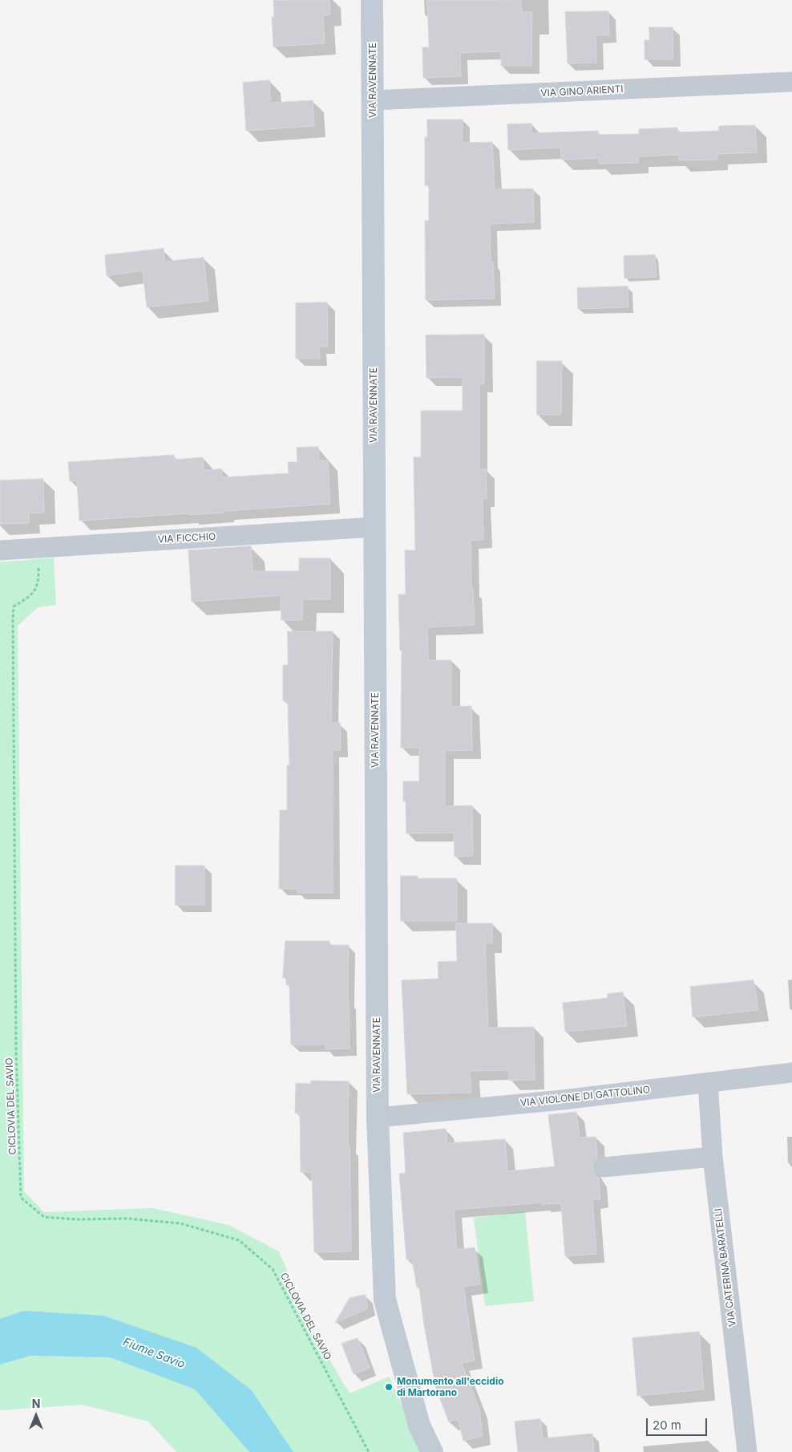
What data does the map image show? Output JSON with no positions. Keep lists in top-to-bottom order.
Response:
{
  "streets": {
    "main road": ["VIA RAVENNATE"],
    "street": [
      "VIA GINO ARIENTI",
      "VIA FICCHIO",
      "VIA VIOLONE DI GATTOLINO",
      "VIA CATERINA BARATELLI"
    ],
    "path": ["CICLOVIA DEL SAVIO"]
  },
  "crossings": [
    ["VIA RAVENNATE", "VIA GINO ARIENTI"],
    ["VIA RAVENNATE", "VIA FICCHIO"],
    ["VIA RAVENNATE", "VIA VIOLONE DI GATTOLINO"],
    ["VIA FICCHIO", "CICLOVIA DEL SAVIO"],
    ["VIA VIOLONE DI GATTOLINO", "VIA CATERINA BARATELLI"]
  ],
  "water": ["Fiume Savio"],
  "places": ["Monumento all'eccidio di Martorano"],
  "scale_bar": "20 m",
  "north": "top"
}
